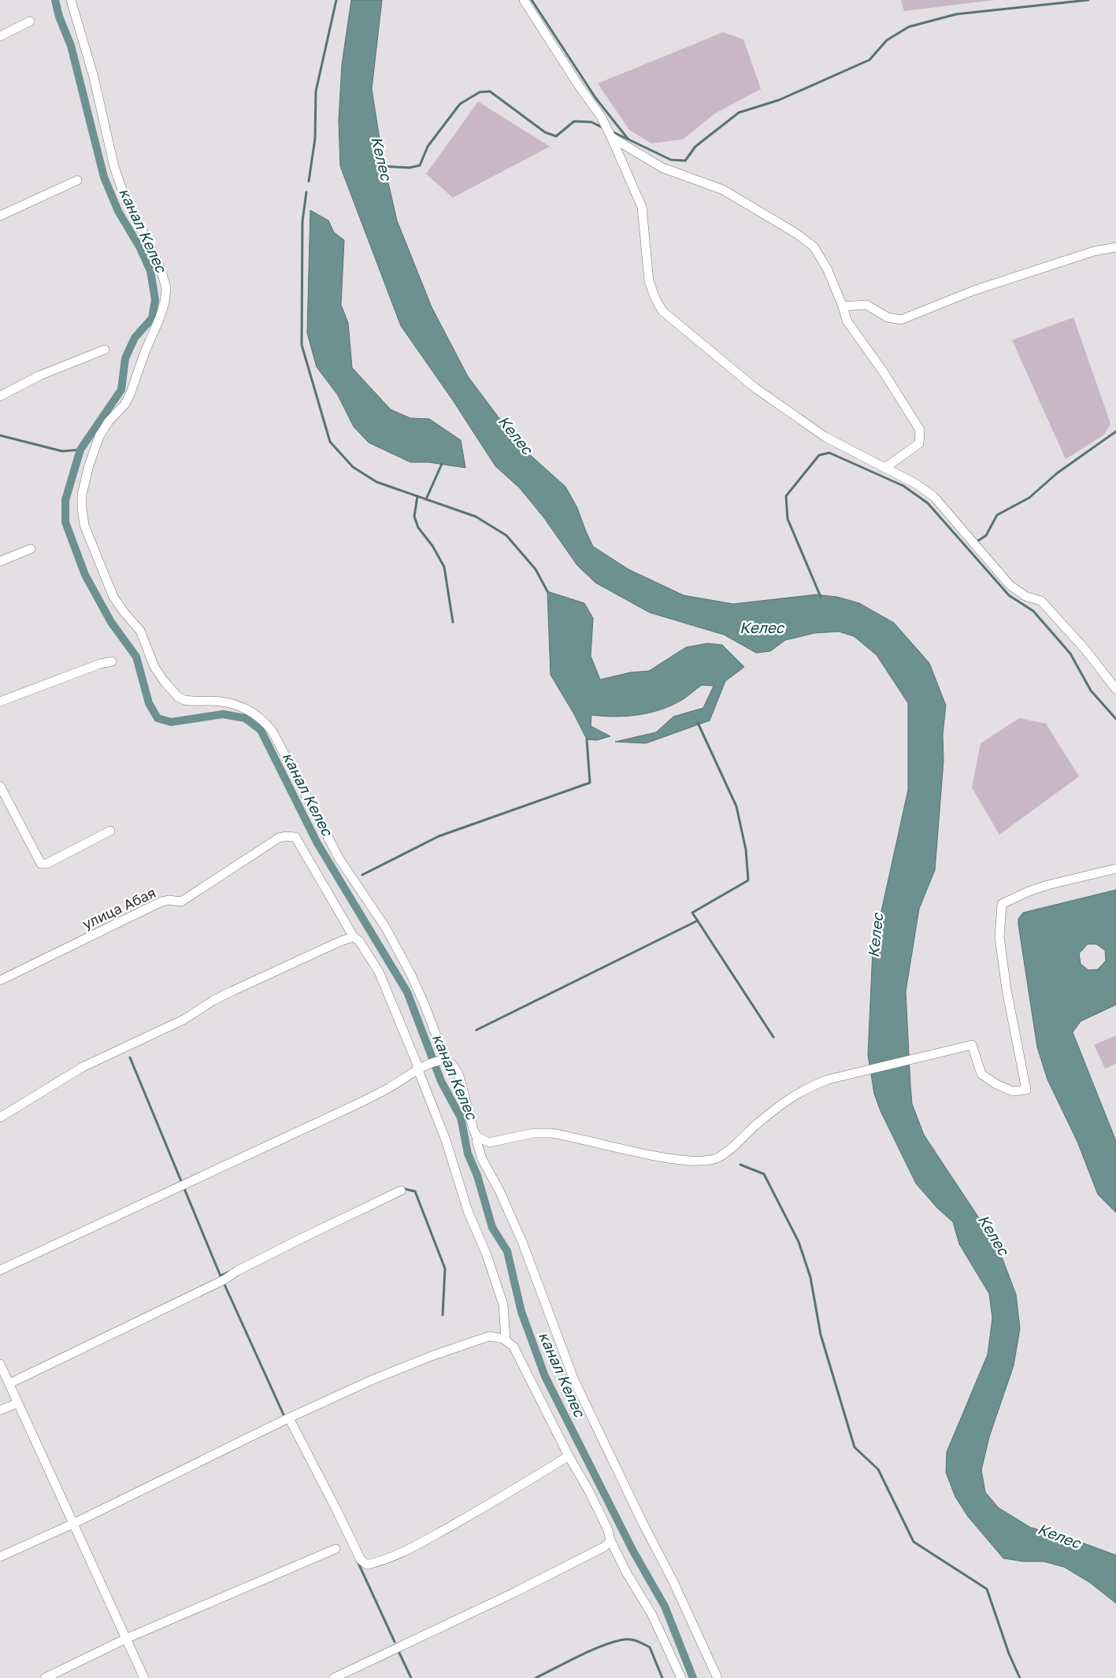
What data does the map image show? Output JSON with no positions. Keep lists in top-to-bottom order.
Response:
{
  "streets": {
    "street": ["улица Абая"]
  },
  "water": ["Келес", "канал Келес"]
}
